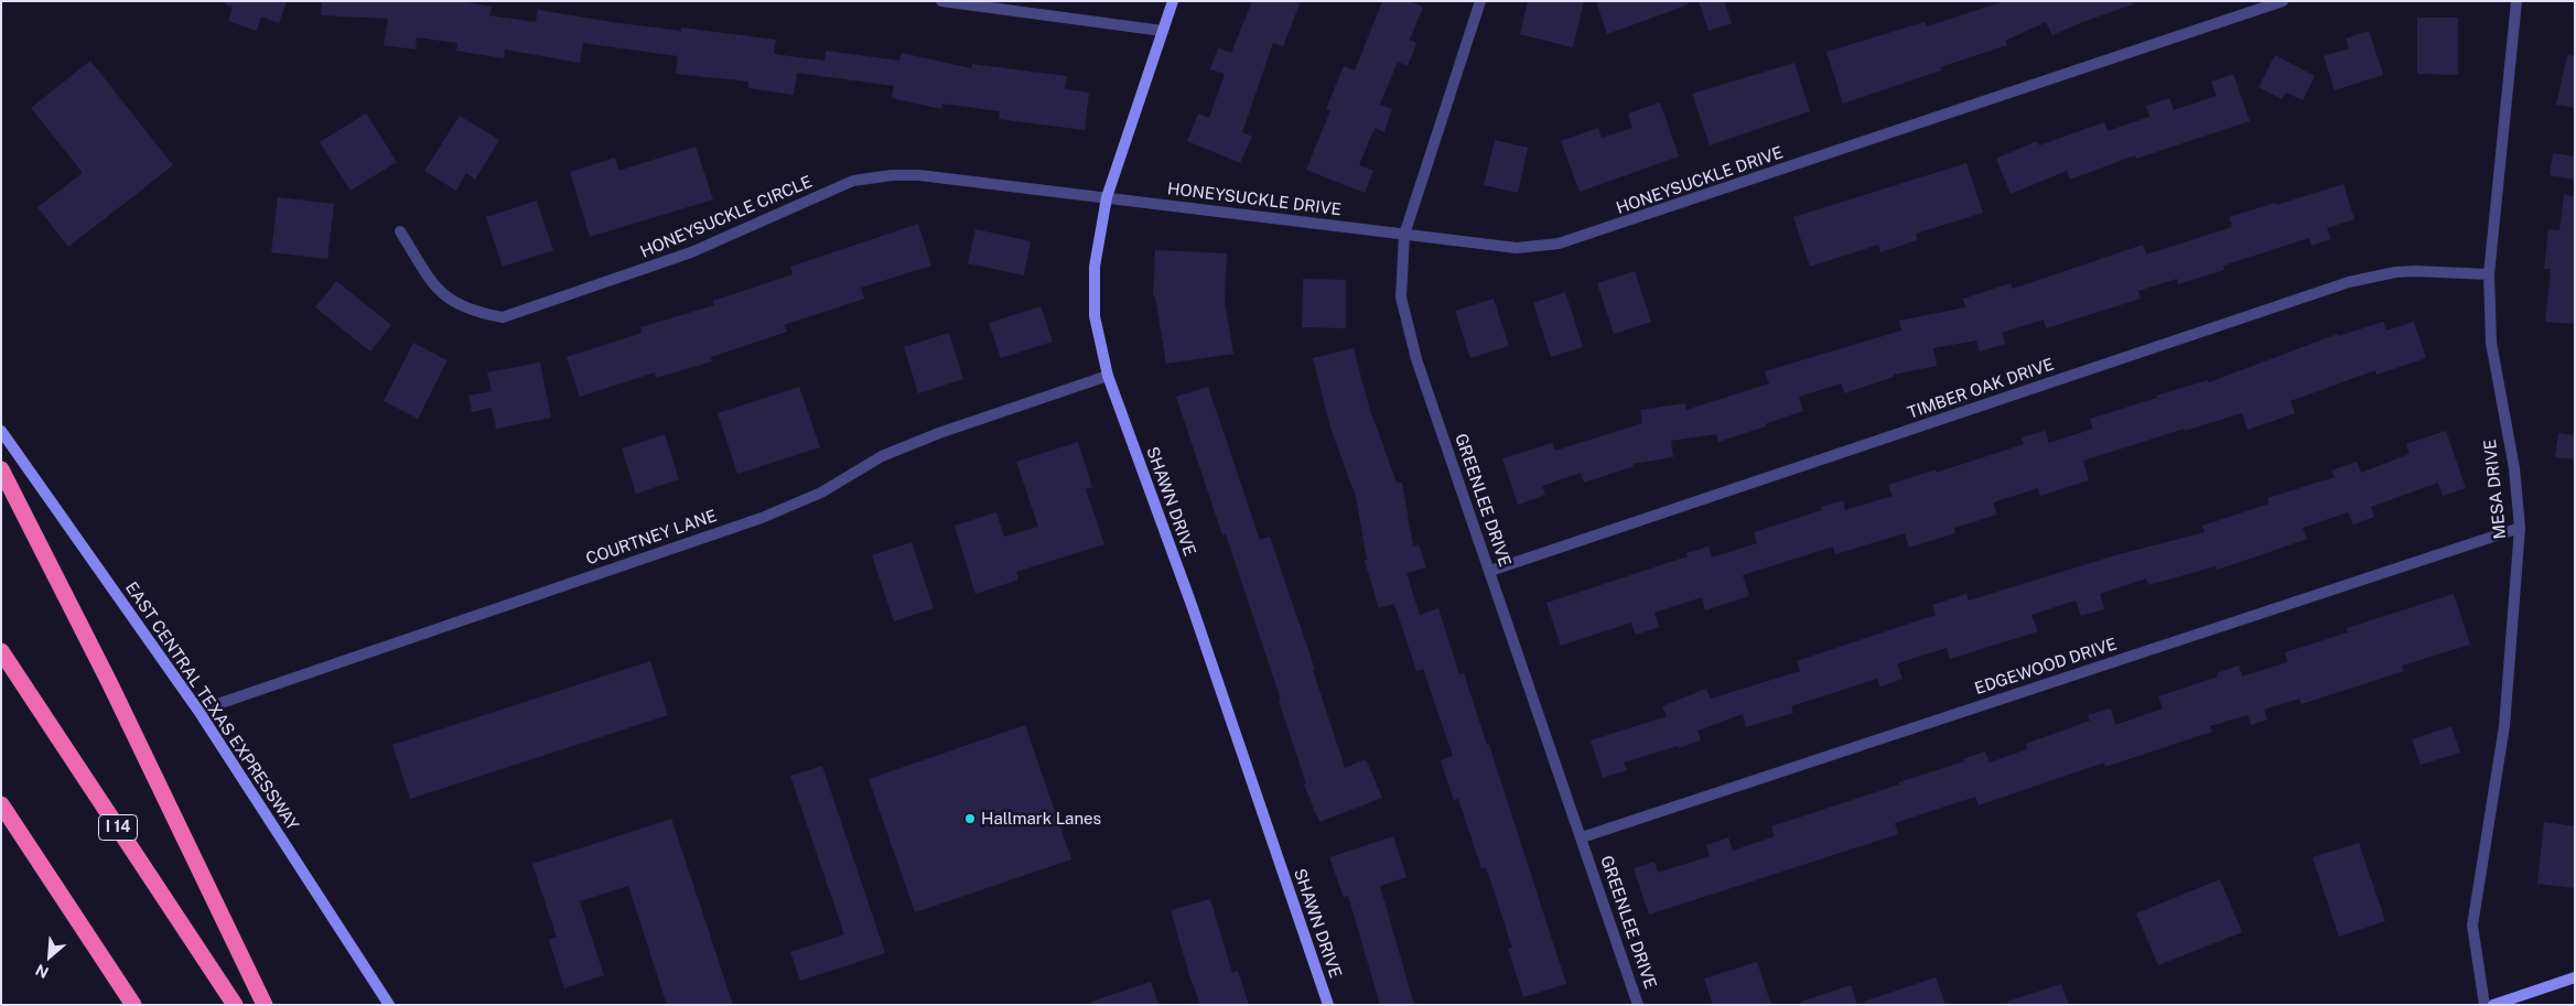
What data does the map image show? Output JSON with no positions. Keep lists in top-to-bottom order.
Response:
{
  "streets": {
    "highway": ["I 14"],
    "street": [
      "HONEYSUCKLE DRIVE",
      "HONEYSUCKLE CIRCLE",
      "TIMBER OAK DRIVE",
      "MESA DRIVE",
      "GREENLEE DRIVE",
      "SHAWN DRIVE",
      "COURTNEY LANE",
      "EDGEWOOD DRIVE",
      "EAST CENTRAL TEXAS EXPRESSWAY"
    ]
  },
  "crossings": [
    ["HONEYSUCKLE DRIVE", "HONEYSUCKLE CIRCLE"],
    ["HONEYSUCKLE DRIVE", "GREENLEE DRIVE"],
    ["HONEYSUCKLE DRIVE", "SHAWN DRIVE"],
    ["HONEYSUCKLE CIRCLE", "SHAWN DRIVE"],
    ["TIMBER OAK DRIVE", "MESA DRIVE"],
    ["TIMBER OAK DRIVE", "GREENLEE DRIVE"],
    ["MESA DRIVE", "EDGEWOOD DRIVE"],
    ["GREENLEE DRIVE", "EDGEWOOD DRIVE"],
    ["SHAWN DRIVE", "COURTNEY LANE"],
    ["COURTNEY LANE", "EAST CENTRAL TEXAS EXPRESSWAY"]
  ],
  "places": ["Hallmark Lanes"],
  "north": "bottom left"
}
